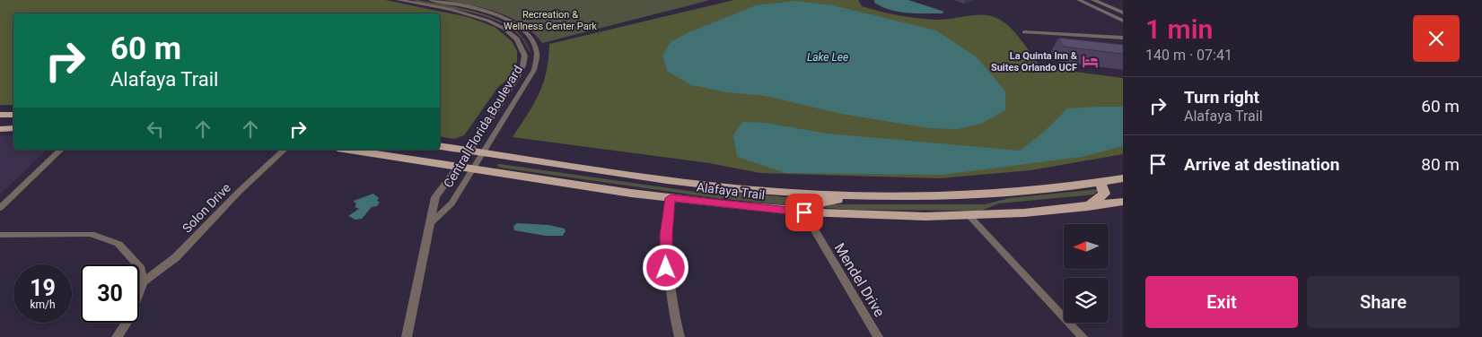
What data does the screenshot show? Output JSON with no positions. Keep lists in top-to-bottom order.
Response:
{
  "streets": {
    "main road": ["Alafaya Trail"],
    "street": ["Central Florida Boulevard", "Solon Drive", "Mendel Drive"]
  },
  "crossings": [
    ["Central Florida Boulevard", "Alafaya Trail"],
    ["Alafaya Trail", "Mendel Drive"]
  ],
  "water": ["Lake Lee"],
  "parks": ["Recreation & Wellness Center Park"],
  "places": {
    "hotel": ["La Quinta Inn & Suites Orlando UCF"]
  },
  "north": "left",
  "page": {
    "heading": ["1 min", "140 m · 07:41"],
    "turn": ["60 m", "Alafaya Trail"],
    "list": [
      {
        "name": "Turn right",
        "note": "Alafaya Trail",
        "value": "60 m"
      },
      {
        "name": "Arrive at destination",
        "value": "80 m"
      }
    ],
    "speed": "19 km/h",
    "limit": "30",
    "buttons": ["Exit", "Share"]
  }
}
